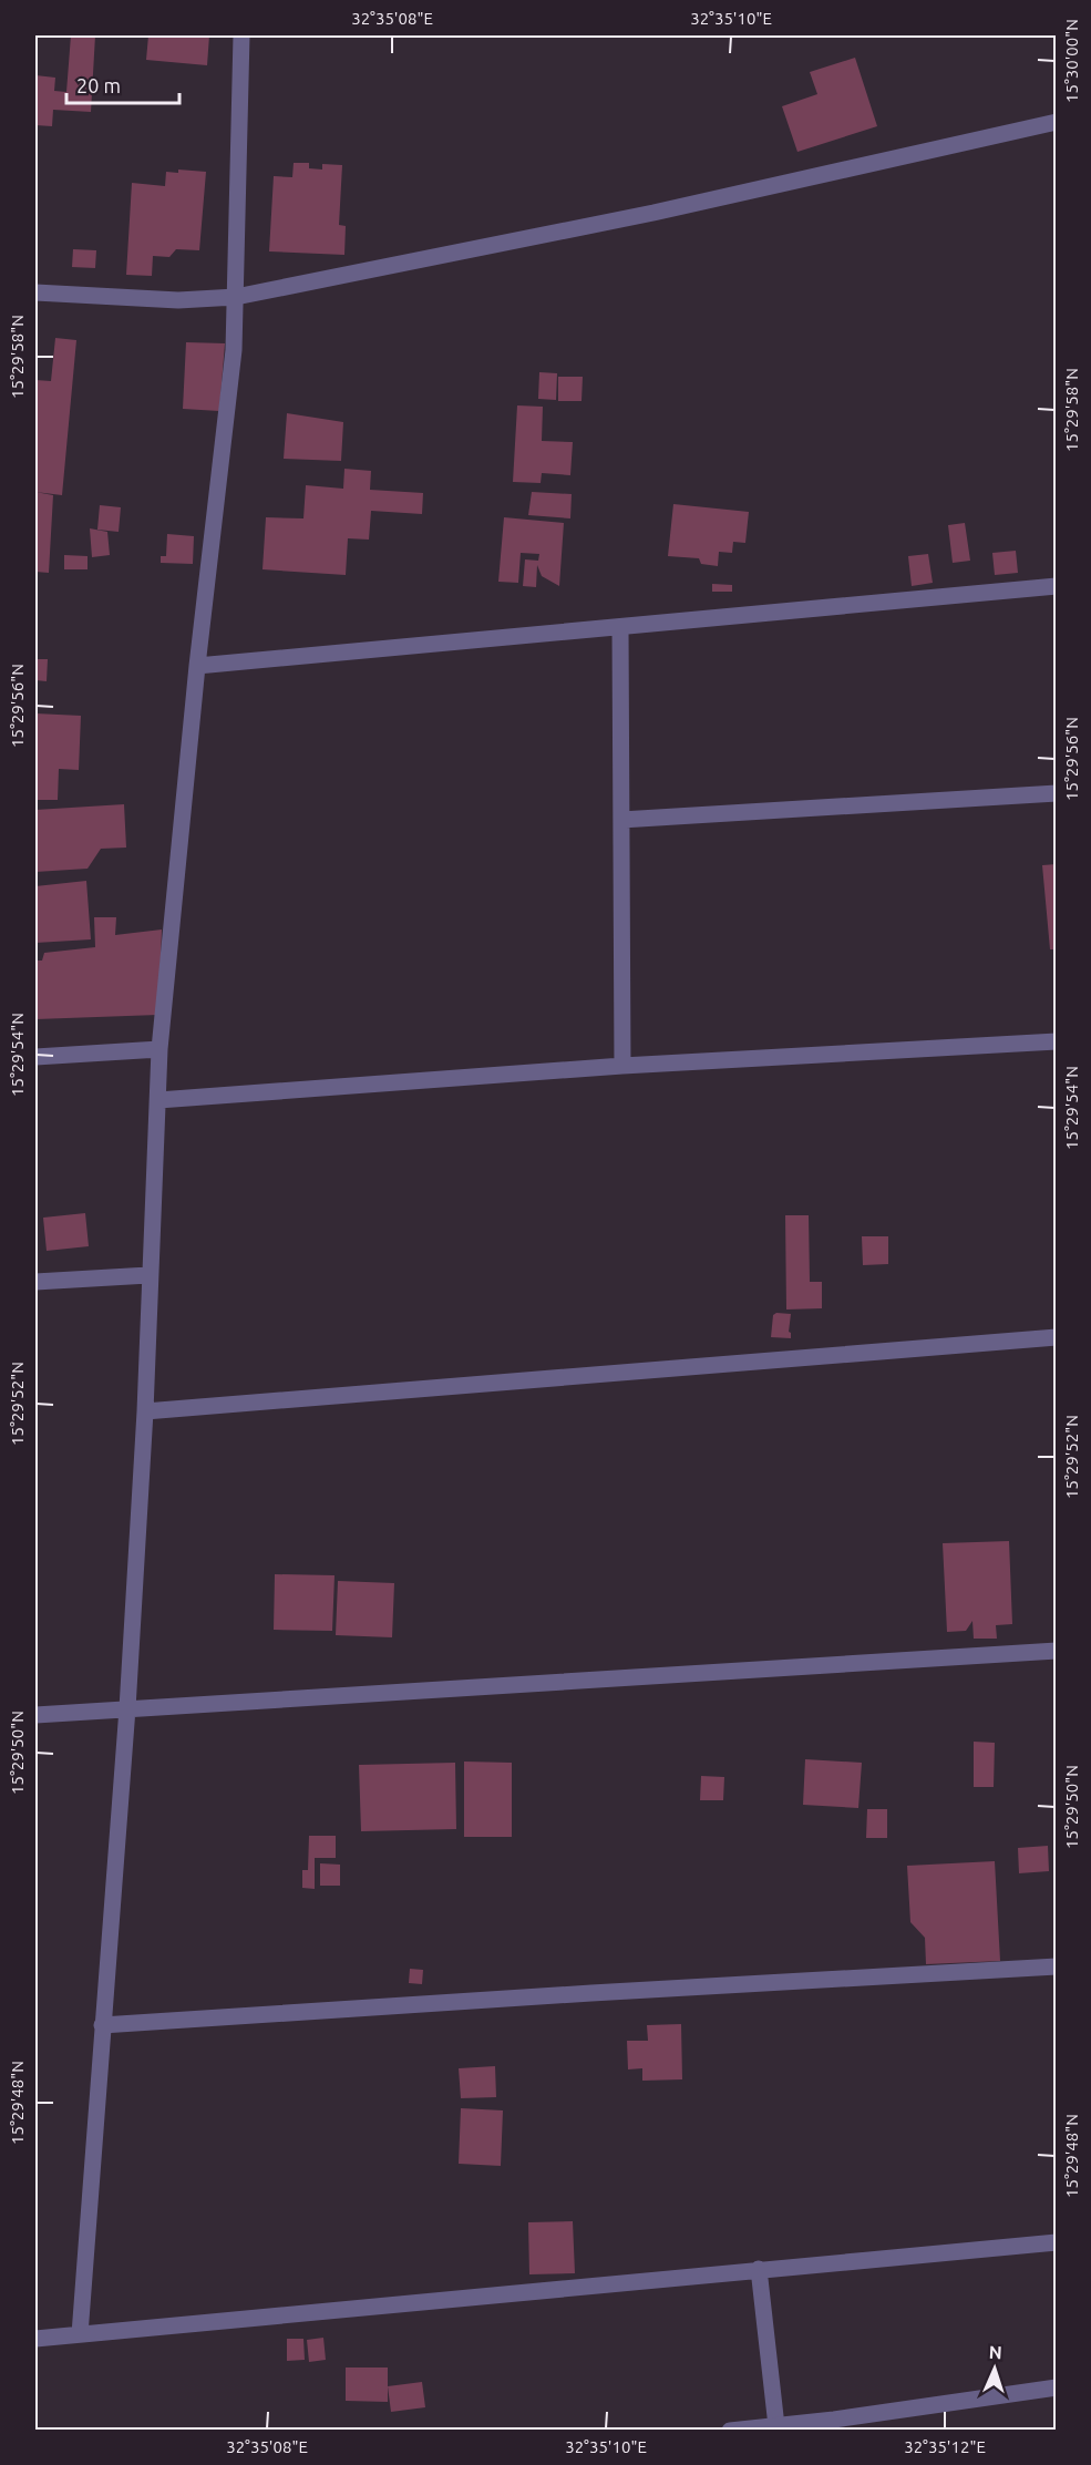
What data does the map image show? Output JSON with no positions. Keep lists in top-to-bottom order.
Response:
{
  "scale_bar": "20 m",
  "north": "top",
  "coordinates": [
    "32°35'08\"E",
    "32°35'10\"E",
    "15°30'00\"N",
    "15°29'58\"N",
    "15°29'56\"N",
    "15°29'54\"N",
    "15°29'52\"N",
    "15°29'50\"N",
    "15°29'48\"N",
    "32°35'12\"E"
  ]
}
